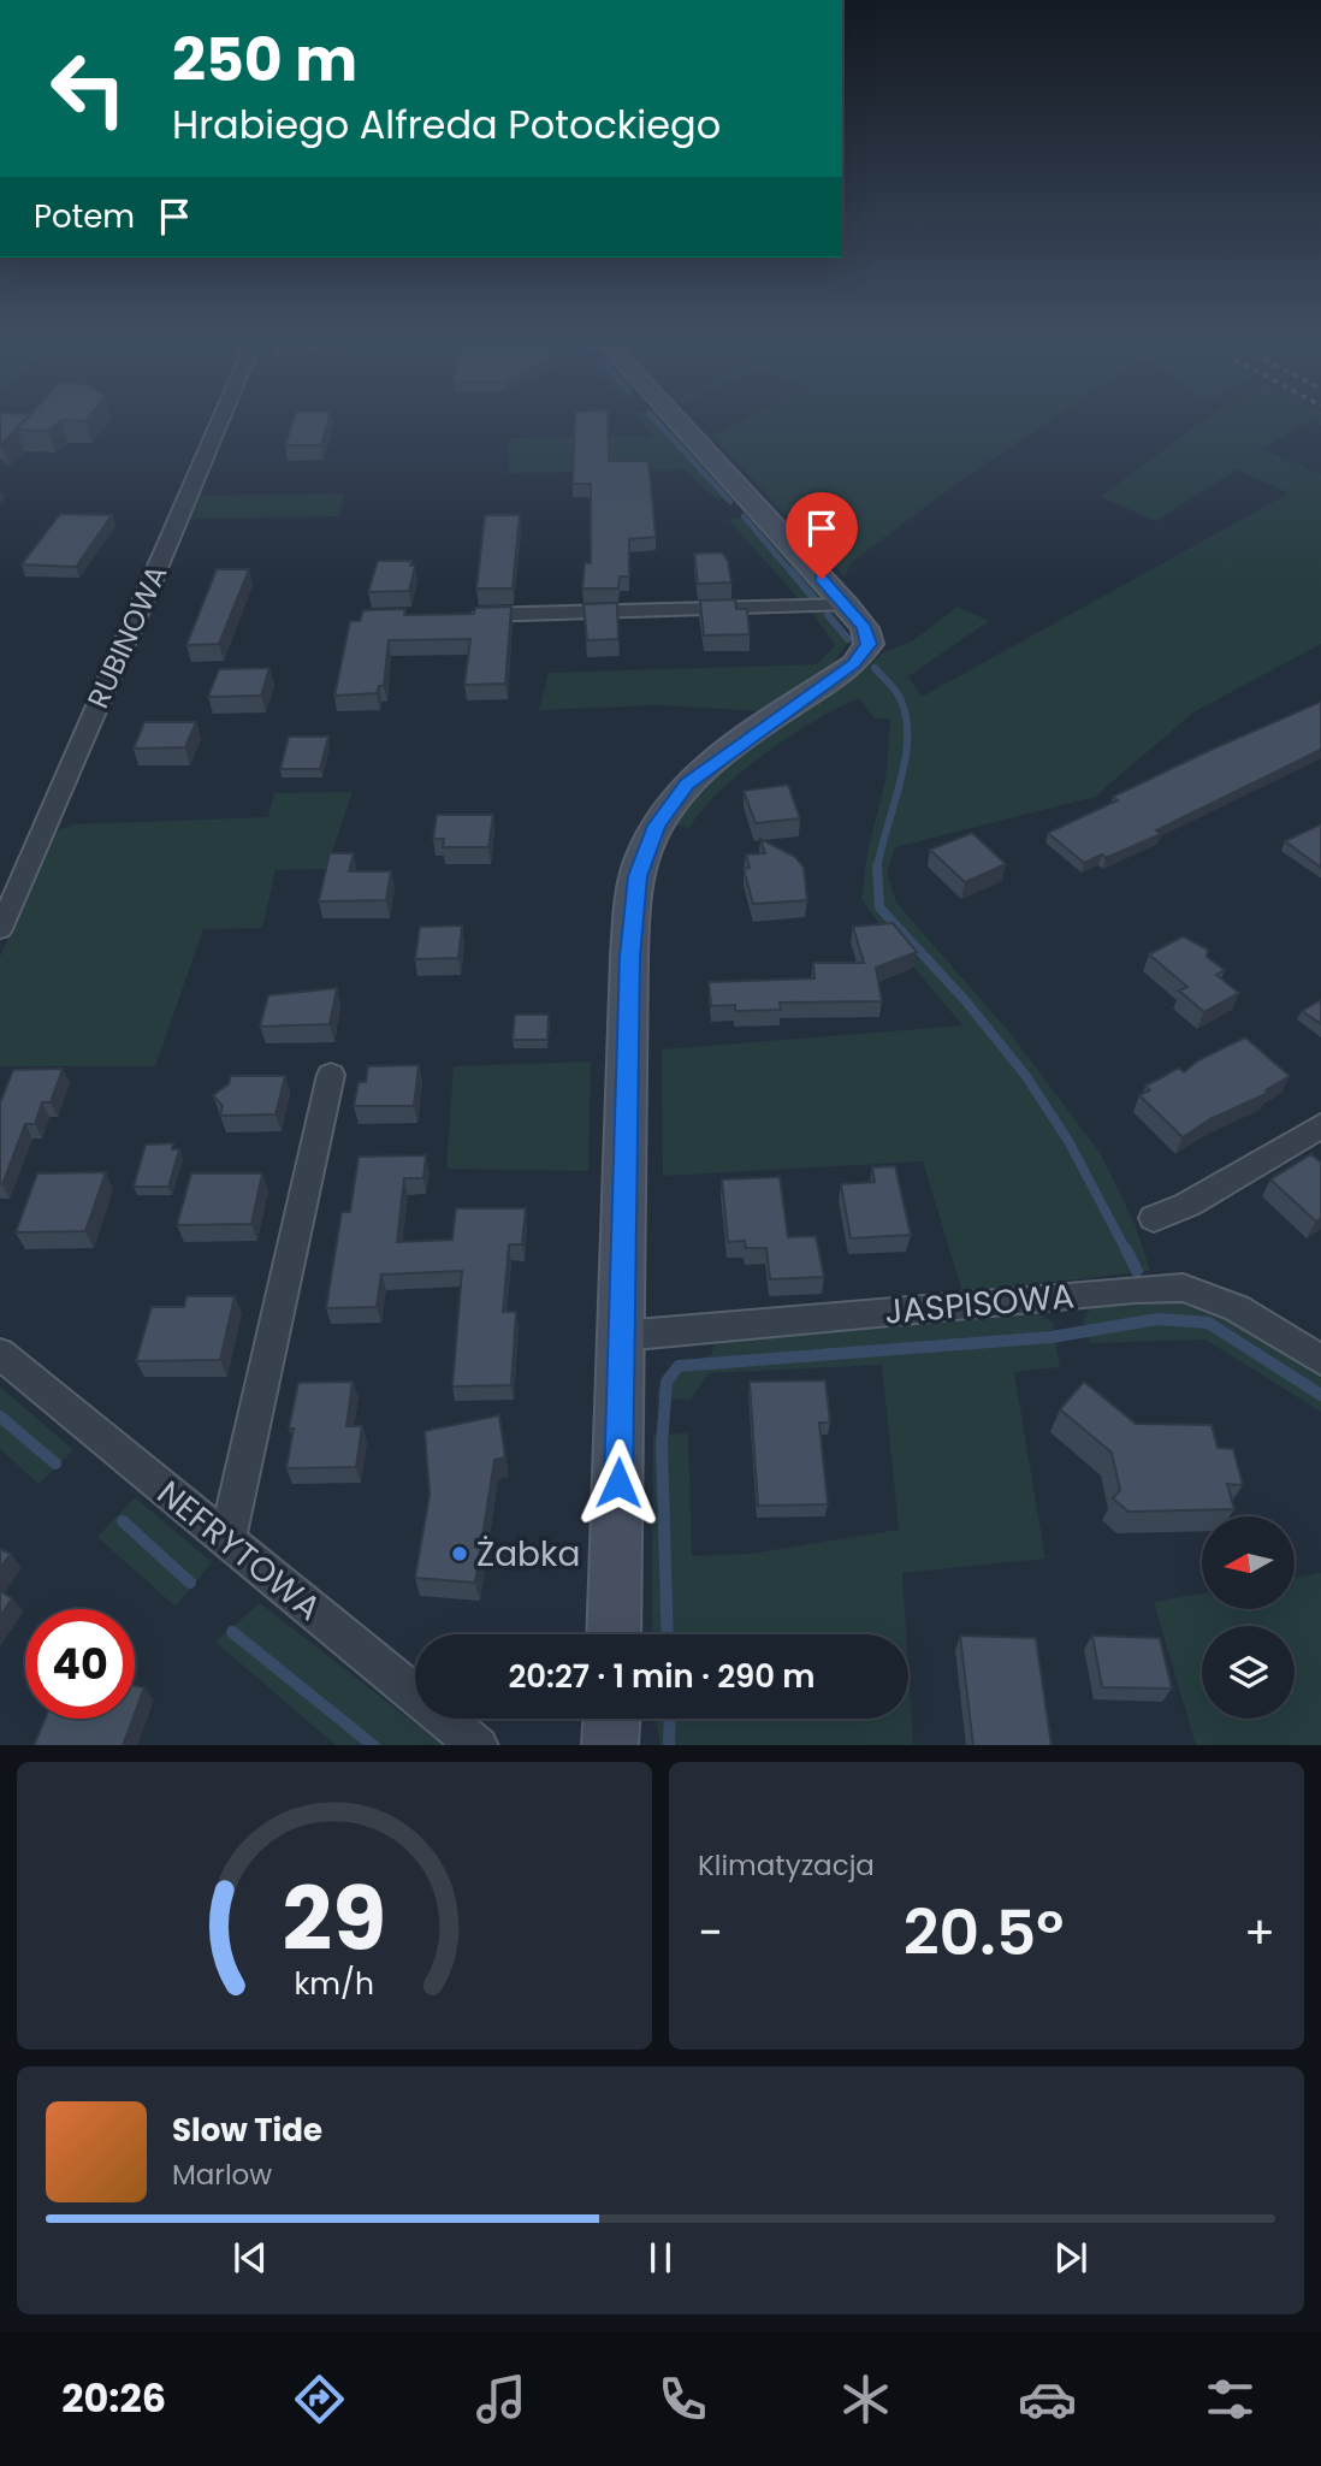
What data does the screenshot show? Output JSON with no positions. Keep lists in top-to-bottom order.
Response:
{
  "streets": {
    "street": ["RUBINOWA", "JASPISOWA", "NEFRYTOWA"]
  },
  "places": ["Żabka"],
  "north": "left",
  "page": {
    "turn": ["250 m", "Hrabiego Alfreda Potockiego"],
    "then": "Potem",
    "limit": "40",
    "trip": "20:27 · 1 min · 290 m",
    "tile": "Klimatyzacja",
    "heat": ["−", "20.5°", "+"],
    "song": ["Slow Tide", "Marlow"],
    "tabs": "20:26",
    "gauge": ["29", "km/h"]
  }
}
